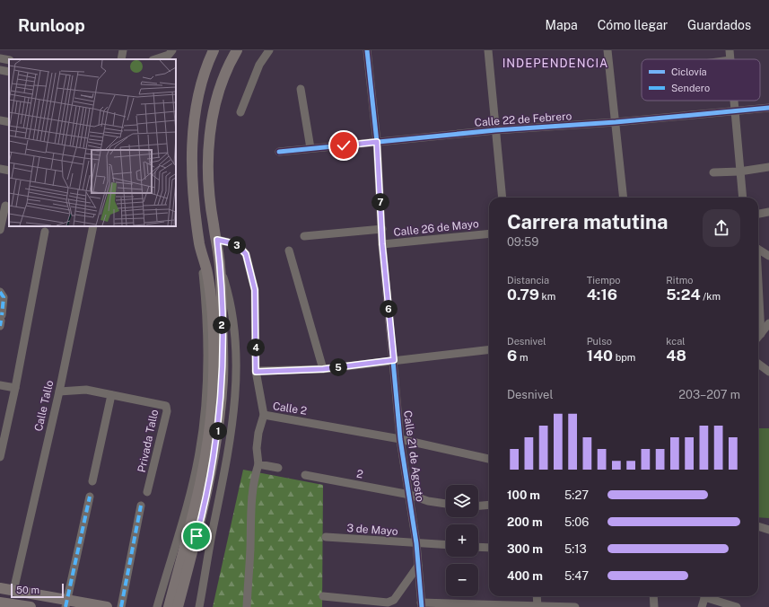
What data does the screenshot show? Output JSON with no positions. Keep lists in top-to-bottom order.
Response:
{
  "streets": {
    "street": [
      "Calle 22 de Febrero",
      "Calle 26 de Mayo",
      "Calle Tallo",
      "Calle 2",
      "Privada Tallo",
      "Calle 21 de Agosto",
      "2",
      "3 de Mayo"
    ]
  },
  "crossings": [
    ["Calle 22 de Febrero", "Calle 21 de Agosto"],
    ["Calle 26 de Mayo", "Calle 21 de Agosto"],
    ["Calle Tallo", "Privada Tallo"],
    ["Calle 2", "Calle 21 de Agosto"],
    ["Calle 21 de Agosto", "2"],
    ["Calle 21 de Agosto", "3 de Mayo"]
  ],
  "districts": ["INDEPENDENCIA"],
  "legend": ["Ciclovía", "Sendero"],
  "scale_bar": "50 m",
  "page": {
    "header": "Runloop",
    "nav": ["Mapa", "Cómo llegar", "Guardados"],
    "pins": [
      "7",
      "3",
      "6",
      "2",
      "4",
      "5",
      "1"
    ],
    "heading": ["Carrera matutina", "09:59"],
    "stats": [
      ["Distancia", "0.79 km"],
      ["Tiempo", "4:16"],
      ["Ritmo", "5:24 /km"],
      ["Desnivel", "6 m"],
      ["Pulso", "140 bpm"],
      ["kcal", "48"]
    ],
    "chart": ["Desnivel", "203–207 m"],
    "list": [
      {
        "name": "100 m",
        "note": "5:27"
      },
      {
        "name": "200 m",
        "note": "5:06"
      },
      {
        "name": "300 m",
        "note": "5:13"
      },
      {
        "name": "400 m",
        "note": "5:47"
      }
    ],
    "map_buttons": ["+", "−"],
    "scale": "50 m"
  }
}
